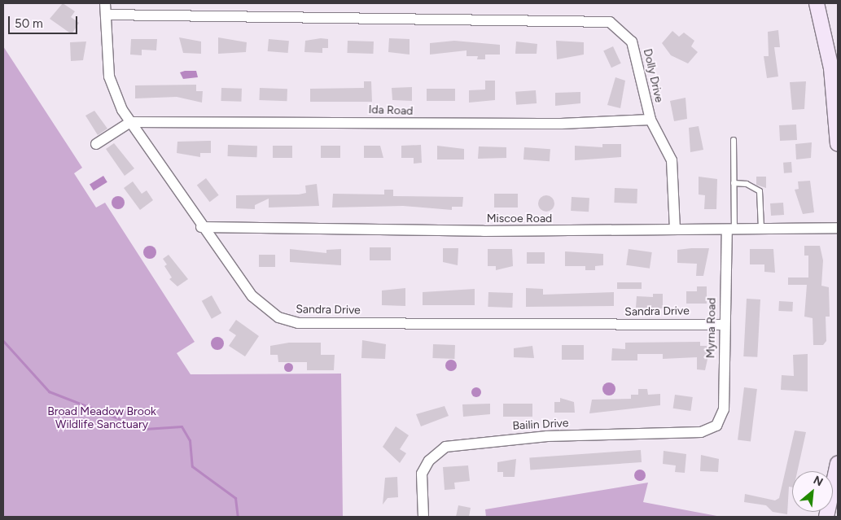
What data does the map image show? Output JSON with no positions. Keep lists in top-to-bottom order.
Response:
{
  "streets": {
    "street": [
      "Dolly Drive",
      "Ida Road",
      "Miscoe Road",
      "Sandra Drive",
      "Myrna Road",
      "Bailin Drive"
    ]
  },
  "crossings": [
    ["Dolly Drive", "Ida Road"],
    ["Dolly Drive", "Miscoe Road"],
    ["Dolly Drive", "Sandra Drive"],
    ["Ida Road", "Sandra Drive"],
    ["Miscoe Road", "Sandra Drive"],
    ["Miscoe Road", "Myrna Road"],
    ["Sandra Drive", "Myrna Road"],
    ["Myrna Road", "Bailin Drive"]
  ],
  "parks": ["Broad Meadow Brook Wildlife Sanctuary"],
  "scale_bar": "50 m",
  "north": "top right"
}
